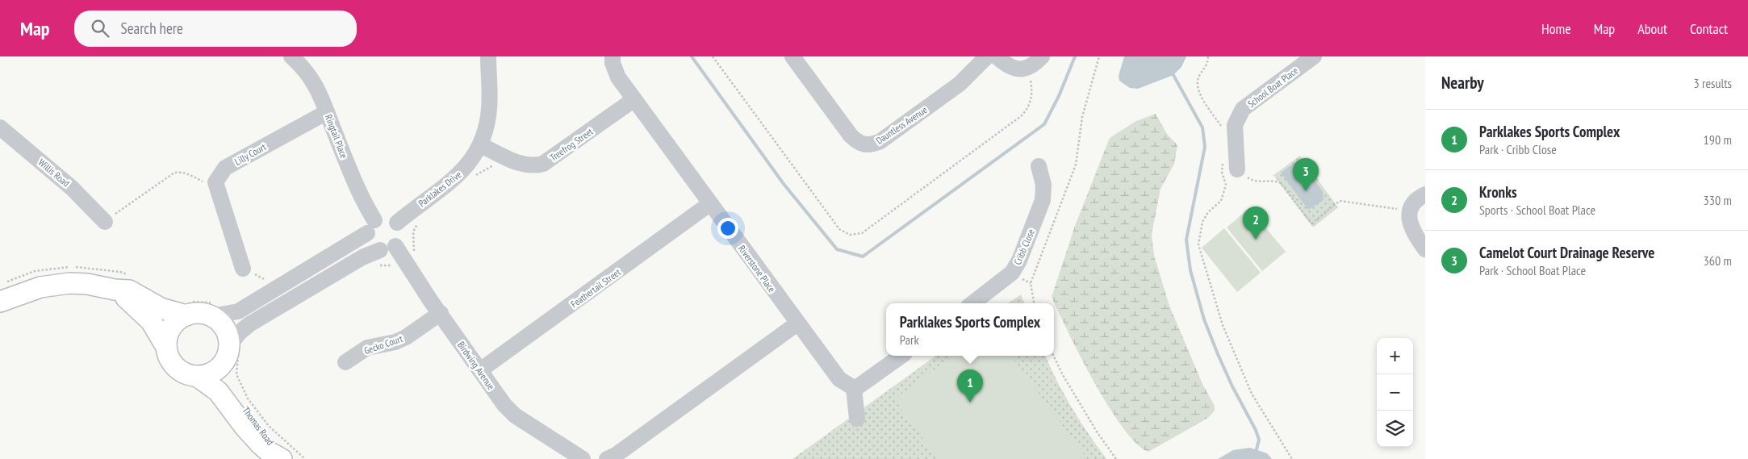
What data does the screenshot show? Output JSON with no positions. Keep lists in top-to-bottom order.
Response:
{
  "streets": {
    "main road": ["Thomas Road"],
    "street": [
      "School Boat Place",
      "Dauntless Avenue",
      "Ringtail Place",
      "Treefrog Street",
      "Lilly Court",
      "Willis Road",
      "Parklakes Drive",
      "Cribb Close",
      "Riverstone Place",
      "Feathertail Street",
      "Gecko Court",
      "Birdwing Avenue"
    ]
  },
  "crossings": [
    ["Ringtail Place", "Lilly Court"],
    ["Ringtail Place", "Parklakes Drive"],
    ["Ringtail Place", "Birdwing Avenue"],
    ["Treefrog Street", "Parklakes Drive"],
    ["Treefrog Street", "Riverstone Place"],
    ["Parklakes Drive", "Birdwing Avenue"],
    ["Riverstone Place", "Feathertail Street"],
    ["Feathertail Street", "Birdwing Avenue"],
    ["Gecko Court", "Birdwing Avenue"]
  ],
  "page": {
    "header": "Map",
    "search": "Search here",
    "nav": [
      "Home",
      "Map",
      "About",
      "Contact"
    ],
    "heading": ["Nearby", "3 results"],
    "list": [
      {
        "mark": "1",
        "name": "Parklakes Sports Complex",
        "note": "Park · Cribb Close",
        "value": "190 m"
      },
      {
        "mark": "2",
        "name": "Kronks",
        "note": "Sports · School Boat Place",
        "value": "330 m"
      },
      {
        "mark": "3",
        "name": "Camelot Court Drainage Reserve",
        "note": "Park · School Boat Place",
        "value": "360 m"
      }
    ],
    "pins": ["3", "2", "1"],
    "popup": ["Parklakes Sports Complex", "Park"],
    "map_buttons": ["+", "−"]
  }
}
